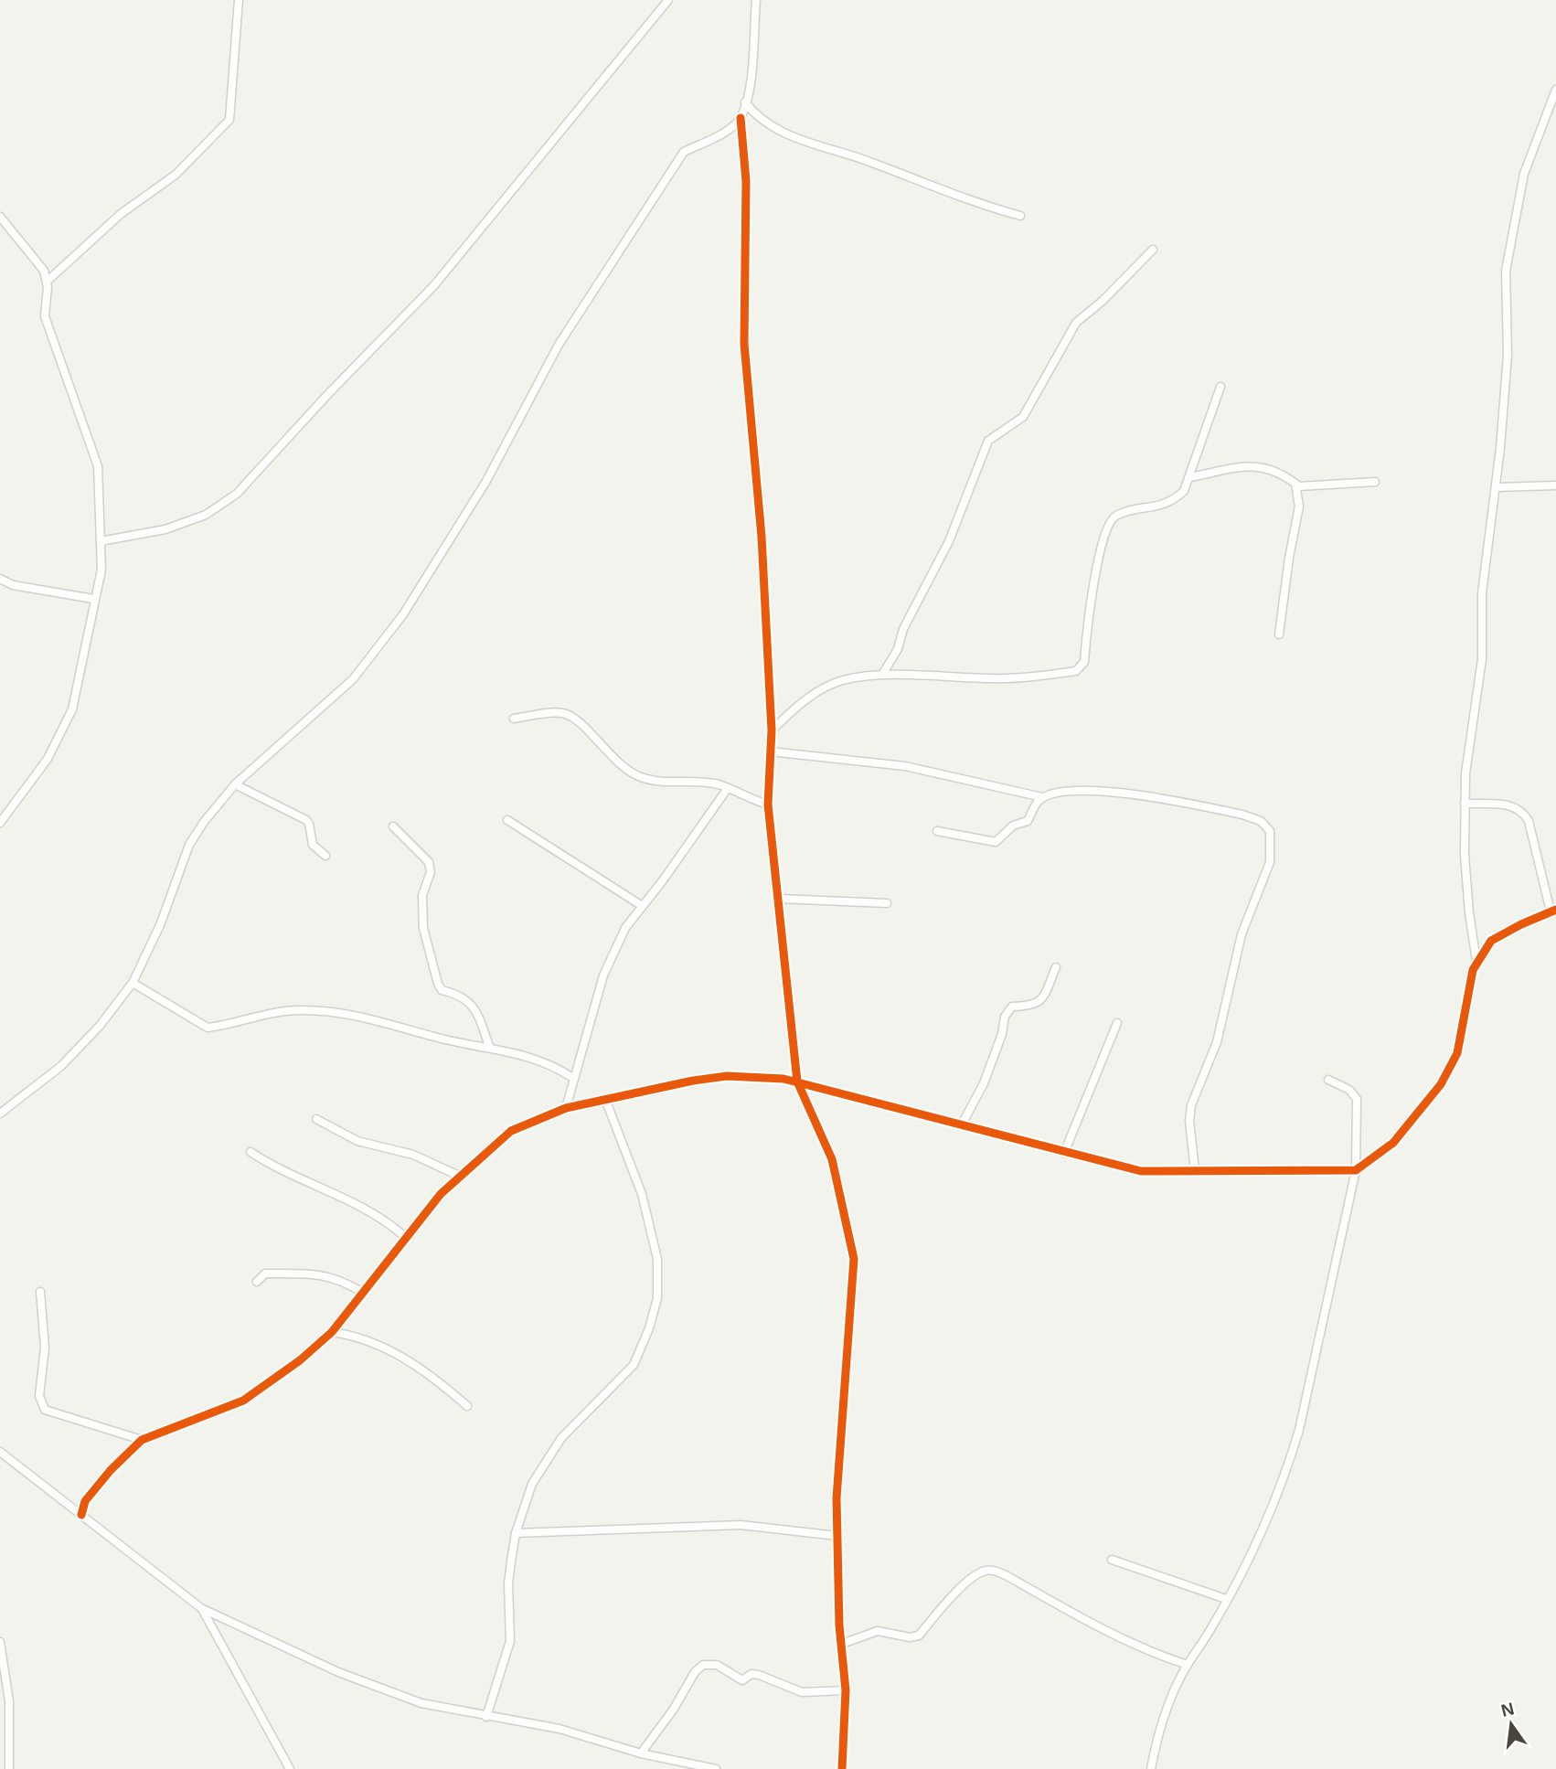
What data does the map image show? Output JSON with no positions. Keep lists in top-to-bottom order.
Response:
{
  "north": "top"
}
